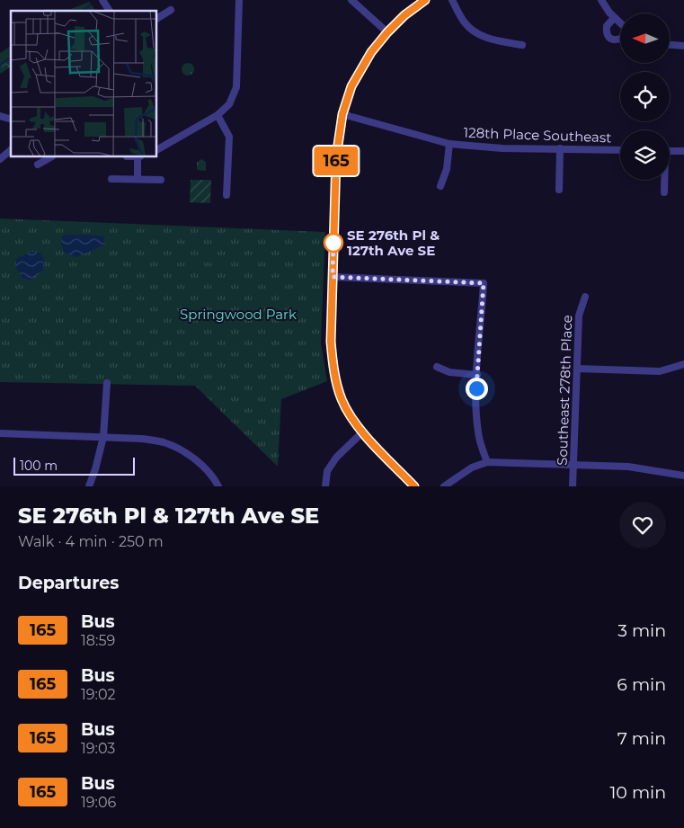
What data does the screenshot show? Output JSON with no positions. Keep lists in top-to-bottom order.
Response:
{
  "streets": {
    "street": ["128th Place Southeast", "Southeast 278th Place"]
  },
  "parks": ["Springwood Park"],
  "places": ["SE 276th Pl & 127th Ave SE"],
  "lines": ["bus line 165"],
  "scale_bar": "100 m",
  "north": "left",
  "page": {
    "on_map": "165",
    "scale": "100 m",
    "heading": [
      ["SE 276th Pl & 127th Ave SE", "Walk · 4 min · 250 m"],
      "Departures"
    ],
    "list": [
      {
        "mark": "165",
        "name": "Bus",
        "note": "18:59",
        "value": "3 min"
      },
      {
        "mark": "165",
        "name": "Bus",
        "note": "19:02",
        "value": "6 min"
      },
      {
        "mark": "165",
        "name": "Bus",
        "note": "19:03",
        "value": "7 min"
      },
      {
        "mark": "165",
        "name": "Bus",
        "note": "19:06",
        "value": "10 min"
      }
    ]
  }
}
